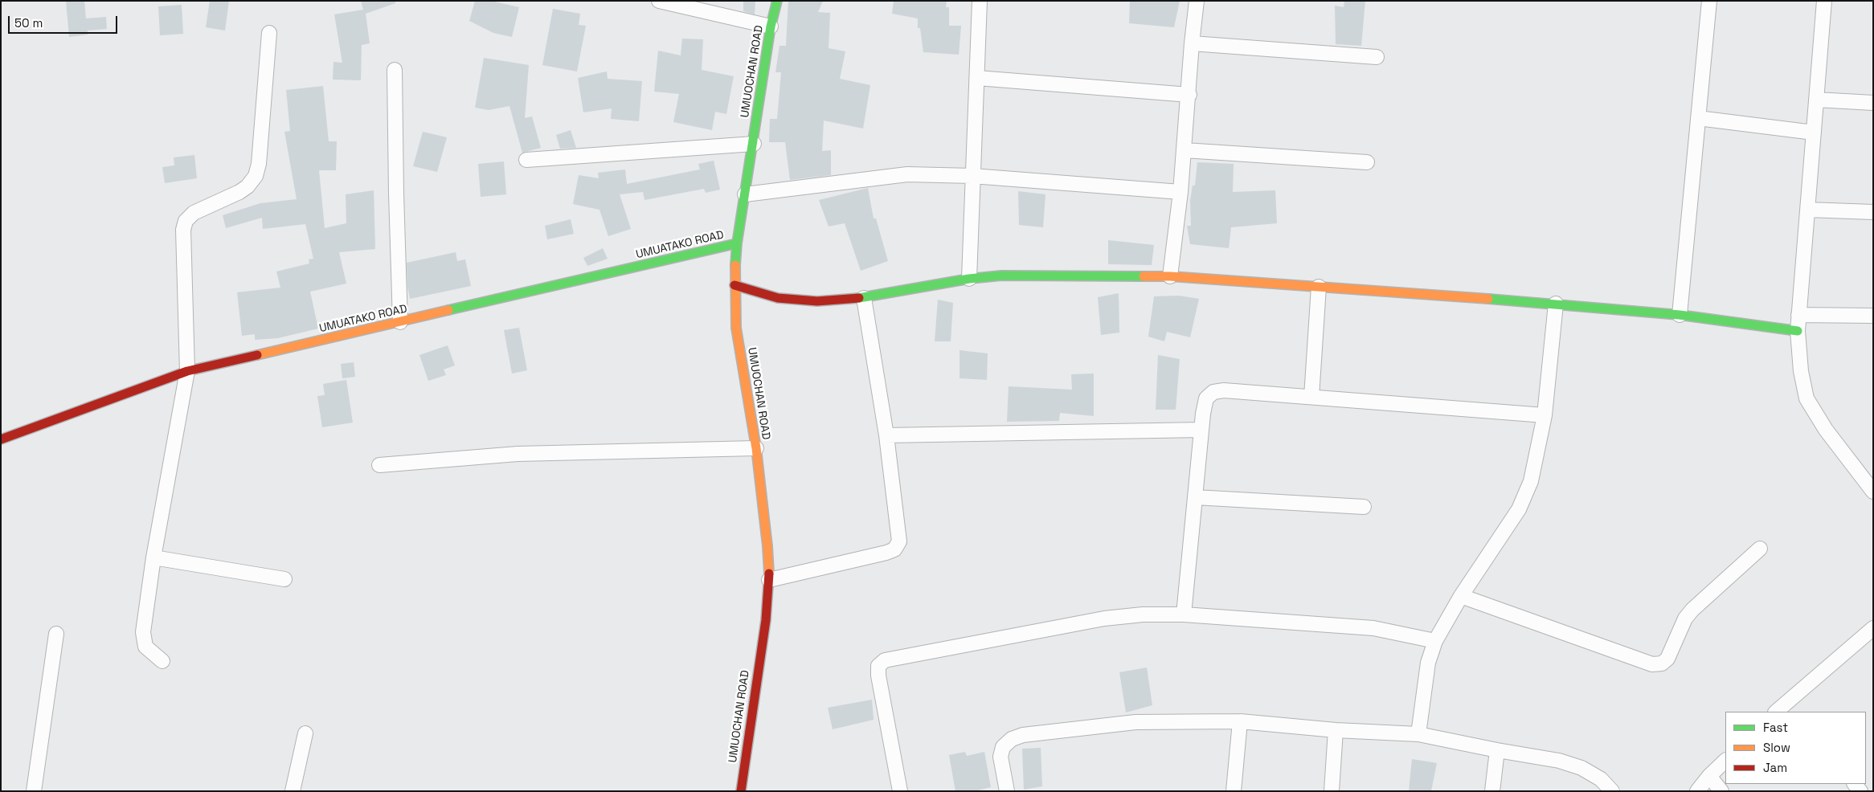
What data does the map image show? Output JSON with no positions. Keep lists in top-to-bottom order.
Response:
{
  "streets": {
    "street": ["UMUOCHAN ROAD", "UMUATAKO ROAD"]
  },
  "crossings": [
    ["UMUOCHAN ROAD", "UMUATAKO ROAD"]
  ],
  "legend": ["Fast", "Slow", "Jam"],
  "scale_bar": "50 m"
}
